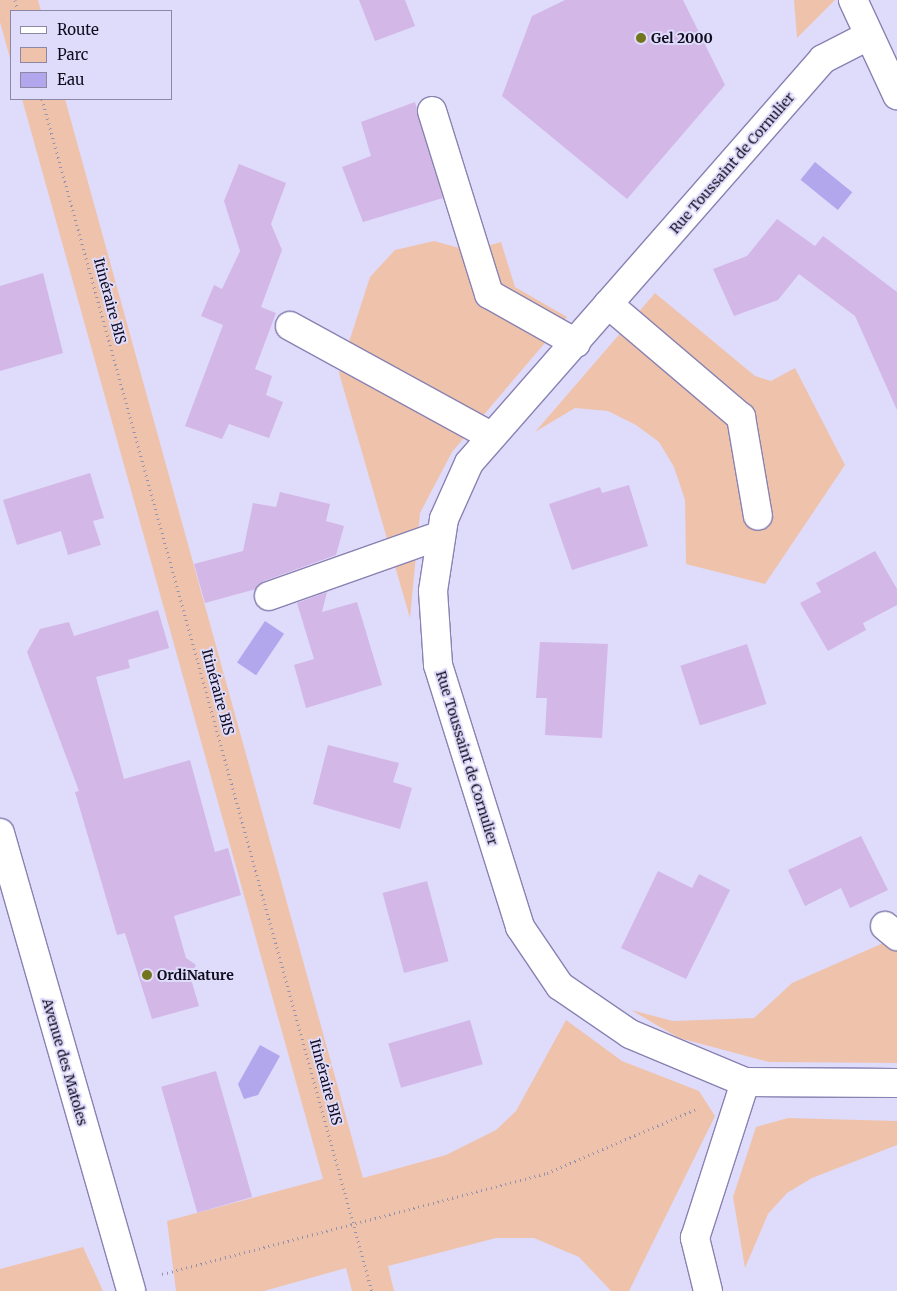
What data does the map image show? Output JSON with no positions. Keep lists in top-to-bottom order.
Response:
{
  "streets": {
    "street": ["Rue Toussaint de Cornulier", "Avenue des Matoles"],
    "path": ["Itinéraire BIS"]
  },
  "places": ["Gel 2000", "OrdiNature"],
  "legend": ["Route", "Parc", "Eau"]
}
